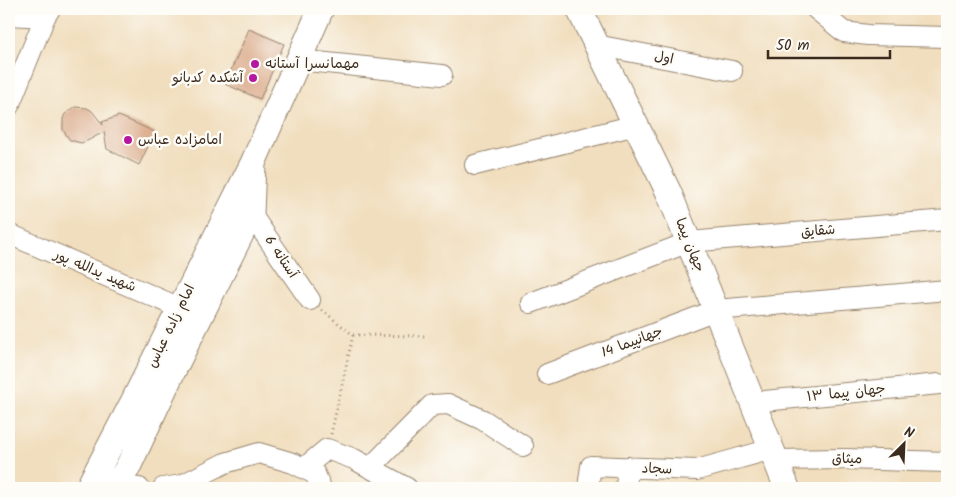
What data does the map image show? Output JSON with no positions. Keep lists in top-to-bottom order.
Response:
{
  "streets": {
    "street": [
      "اول",
      "شقایق",
      "جهان پیما",
      "آستانه 6",
      "شهید یدالله پور",
      "امام زاده عباس",
      "جهانپیما 14",
      "جهان پیما ۱۳",
      "ميثاق",
      "سجاد"
    ]
  },
  "crossings": [
    ["اول", "جهان پیما"],
    ["شقایق", "جهان پیما"],
    ["جهان پیما", "جهانپیما 14"],
    ["جهان پیما", "جهان پیما ۱۳"],
    ["جهان پیما", "ميثاق"],
    ["جهان پیما", "سجاد"],
    ["آستانه 6", "امام زاده عباس"],
    ["شهید یدالله پور", "امام زاده عباس"],
    ["ميثاق", "سجاد"]
  ],
  "places": ["مهمانسرا آستانه", "آشکده کدبانو", "امامزاده عباس"],
  "scale_bar": "50 m",
  "north": "top right"
}
